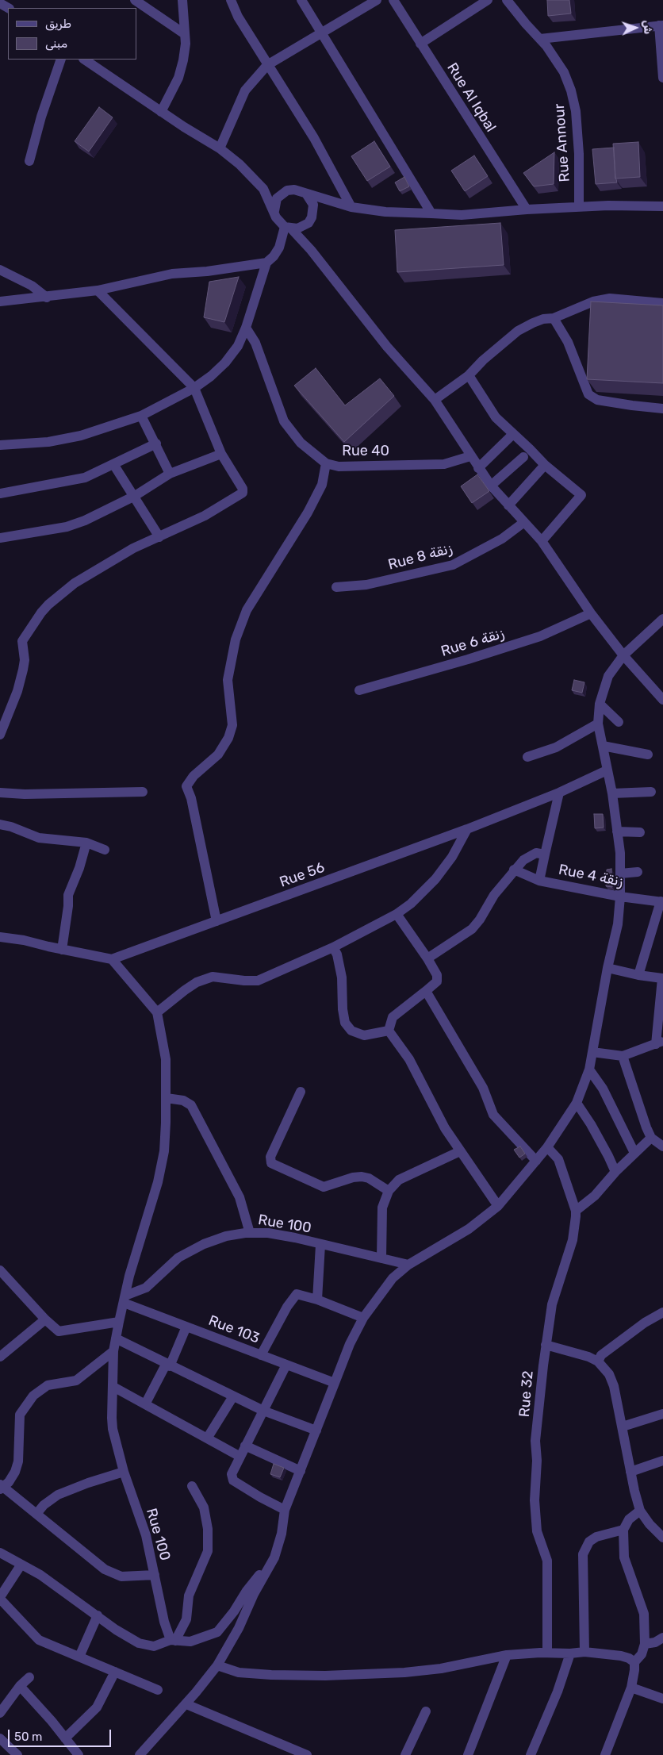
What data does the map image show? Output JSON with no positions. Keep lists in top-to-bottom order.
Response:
{
  "streets": {
    "street": [
      "Rue Al Iqbal",
      "Rue Annour",
      "Rue 40",
      "Rue 8 زنقة",
      "Rue 6 زنقة",
      "Rue 56",
      "Rue 4 زنقة",
      "Rue 100",
      "Rue 103",
      "Rue 32"
    ]
  },
  "crossings": [
    ["Rue 56", "Rue 4 زنقة"],
    ["Rue 100", "Rue 103"]
  ],
  "legend": ["طريق", "مبنى"],
  "scale_bar": "50 m",
  "north": "right"
}
